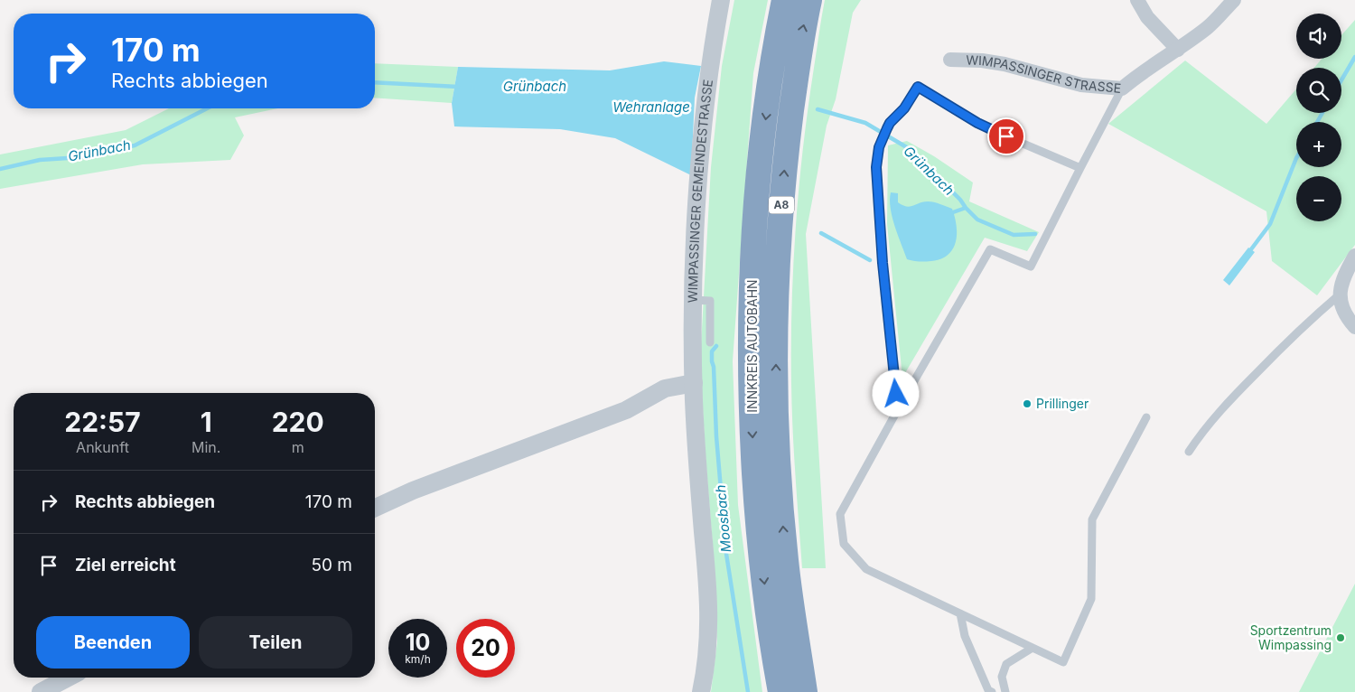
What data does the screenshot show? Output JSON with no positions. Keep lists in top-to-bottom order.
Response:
{
  "streets": {
    "highway": ["A8", "INNKREIS AUTOBAHN"],
    "street": ["WIMPASSINGER STRASSE", "WIMPASSINGER GEMEINDESTRASSE"]
  },
  "water": ["Grünbach", "Wehranlage", "Moosbach"],
  "places": ["Prillinger", "Sportzentrum Wimpassing"],
  "page": {
    "map_buttons": ["+", "−"],
    "turn": ["170 m", "Rechts abbiegen"],
    "eta": [
      "22:57",
      "Ankunft",
      "1",
      "Min.",
      "220",
      "m"
    ],
    "list": [
      {
        "name": "Rechts abbiegen",
        "value": "170 m"
      },
      {
        "name": "Ziel erreicht",
        "value": "50 m"
      }
    ],
    "buttons": ["Beenden", "Teilen"],
    "speed": "10 km/h",
    "limit": "20"
  }
}
